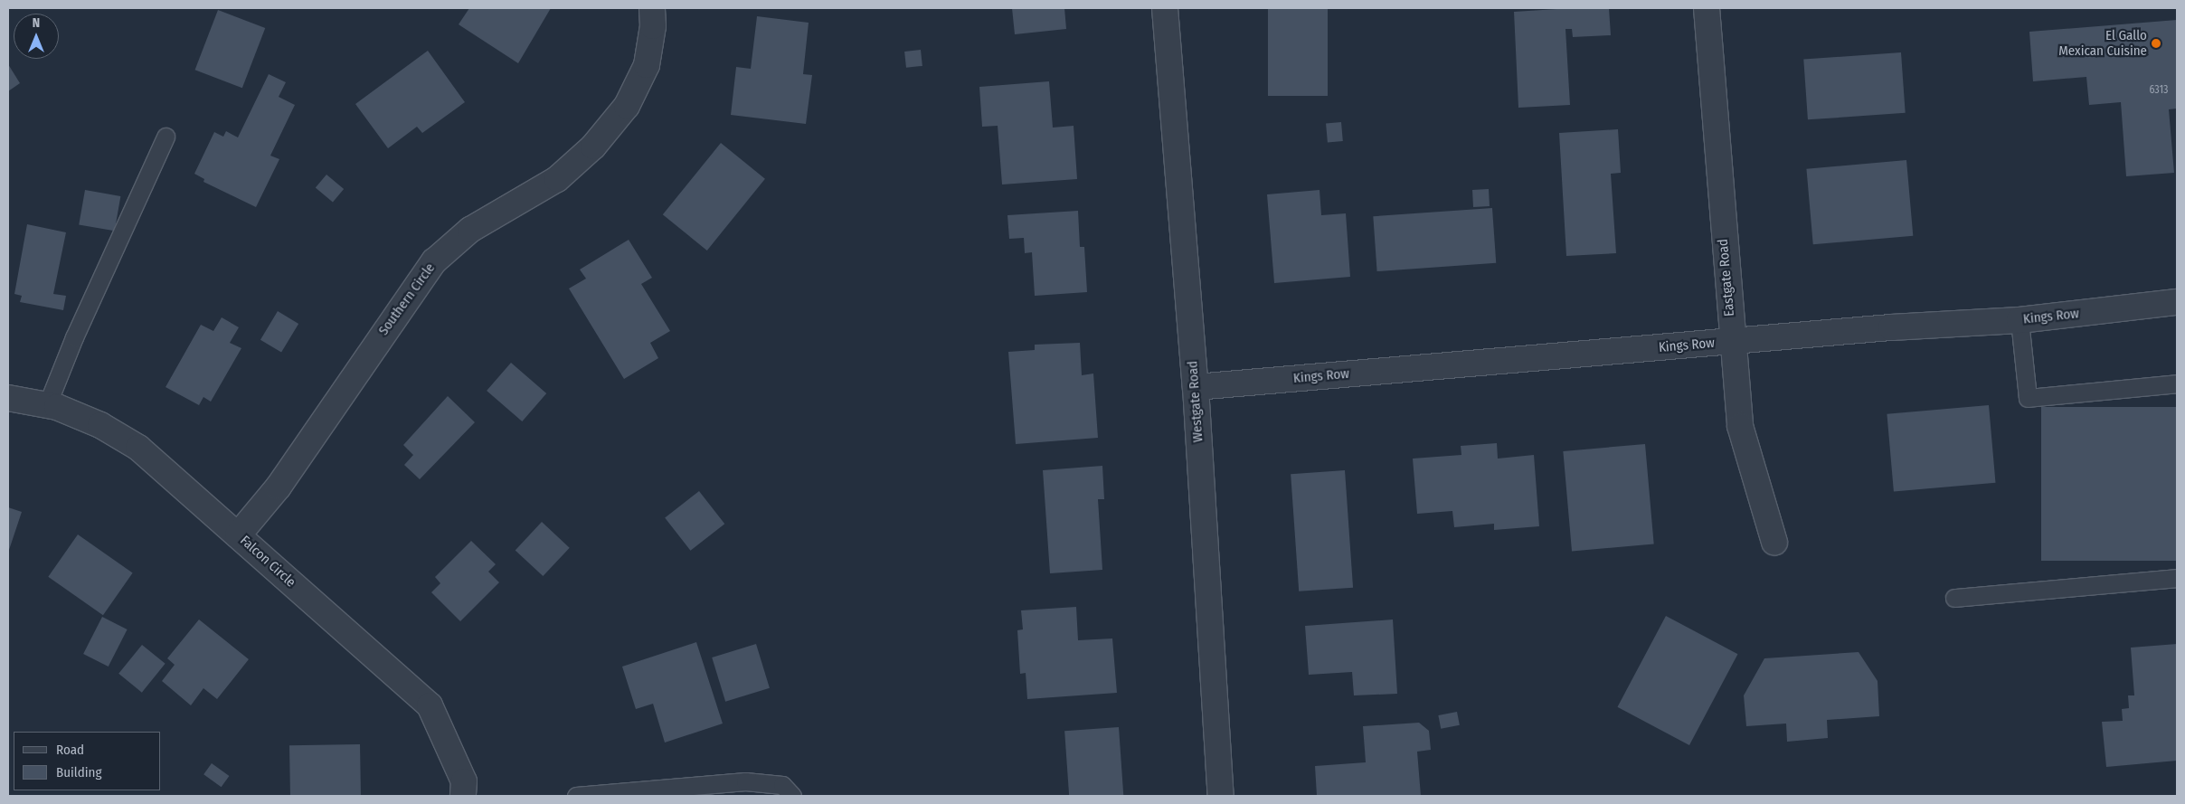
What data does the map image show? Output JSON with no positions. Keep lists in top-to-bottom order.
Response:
{
  "streets": {
    "street": [
      "Eastgate Road",
      "Southern Circle",
      "Kings Row",
      "Westgate Road",
      "Falcon Circle"
    ]
  },
  "crossings": [
    ["Eastgate Road", "Kings Row"],
    ["Southern Circle", "Falcon Circle"],
    ["Kings Row", "Westgate Road"]
  ],
  "places": ["El Gallo Mexican Cuisine"],
  "house_numbers": ["6313"],
  "legend": ["Road", "Building"],
  "north": "top"
}
